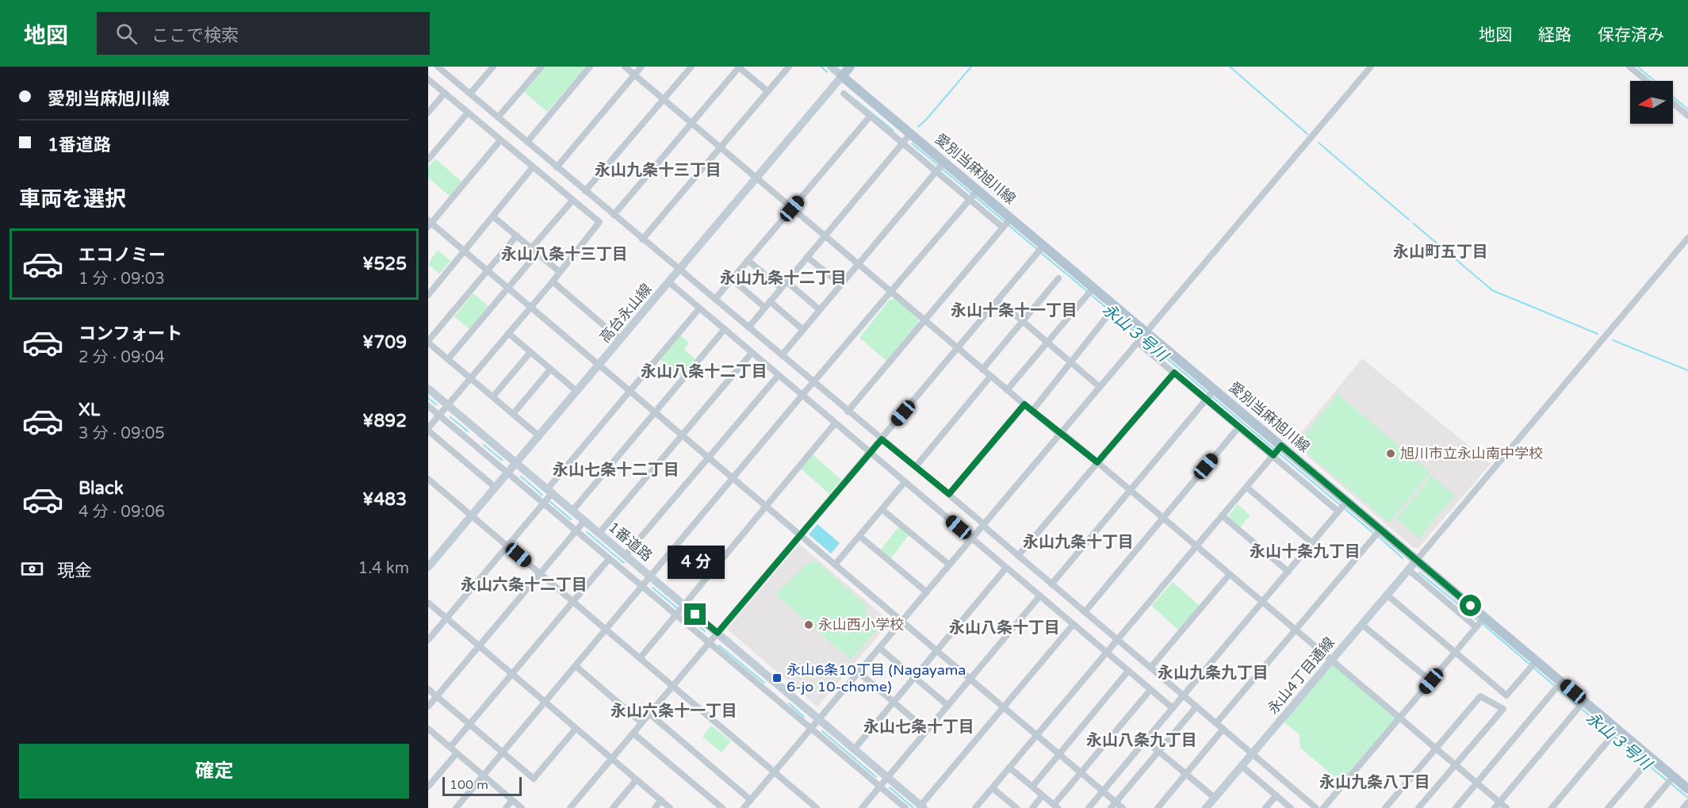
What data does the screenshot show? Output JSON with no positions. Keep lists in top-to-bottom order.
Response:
{
  "streets": {
    "main road": ["愛別当麻旭川線"],
    "street": ["高台永山線", "1番道路", "永山4丁目通線"]
  },
  "crossings": [
    ["愛別当麻旭川線", "高台永山線"],
    ["愛別当麻旭川線", "永山4丁目通線"],
    ["高台永山線", "1番道路"]
  ],
  "districts": [
    "永山九条十三丁目",
    "永山町五丁目",
    "永山八条十三丁目",
    "永山九条十二丁目",
    "永山十条十一丁目",
    "永山八条十二丁目",
    "永山七条十二丁目",
    "永山九条十丁目",
    "永山十条九丁目",
    "永山六条十二丁目",
    "永山八条十丁目",
    "永山九条九丁目",
    "永山六条十一丁目",
    "永山七条十丁目",
    "永山八条九丁目",
    "永山九条八丁目"
  ],
  "water": ["永山３号川"],
  "places": {
    "other": ["旭川市立永山南中学校", "永山西小学校"],
    "transit": ["永山6条10丁目 (Nagayama 6-jo 10-chome)"]
  },
  "scale_bar": "100 m",
  "north": "left",
  "page": {
    "header": "地図",
    "search": "ここで検索",
    "nav": ["地図", "経路", "保存済み"],
    "banner": ["愛別当麻旭川線", "1番道路"],
    "heading": "車両を選択",
    "list": [
      {
        "name": "エコノミー",
        "note": "1 分 · 09:03",
        "value": "¥525"
      },
      {
        "name": "コンフォート",
        "note": "2 分 · 09:04",
        "value": "¥709"
      },
      {
        "name": "XL",
        "note": "3 分 · 09:05",
        "value": "¥892"
      },
      {
        "name": "Black",
        "note": "4 分 · 09:06",
        "value": "¥483"
      }
    ],
    "pay": ["現金", "1.4 km"],
    "bubble": "4 分",
    "buttons": "確定",
    "scale": "100 m"
  }
}
